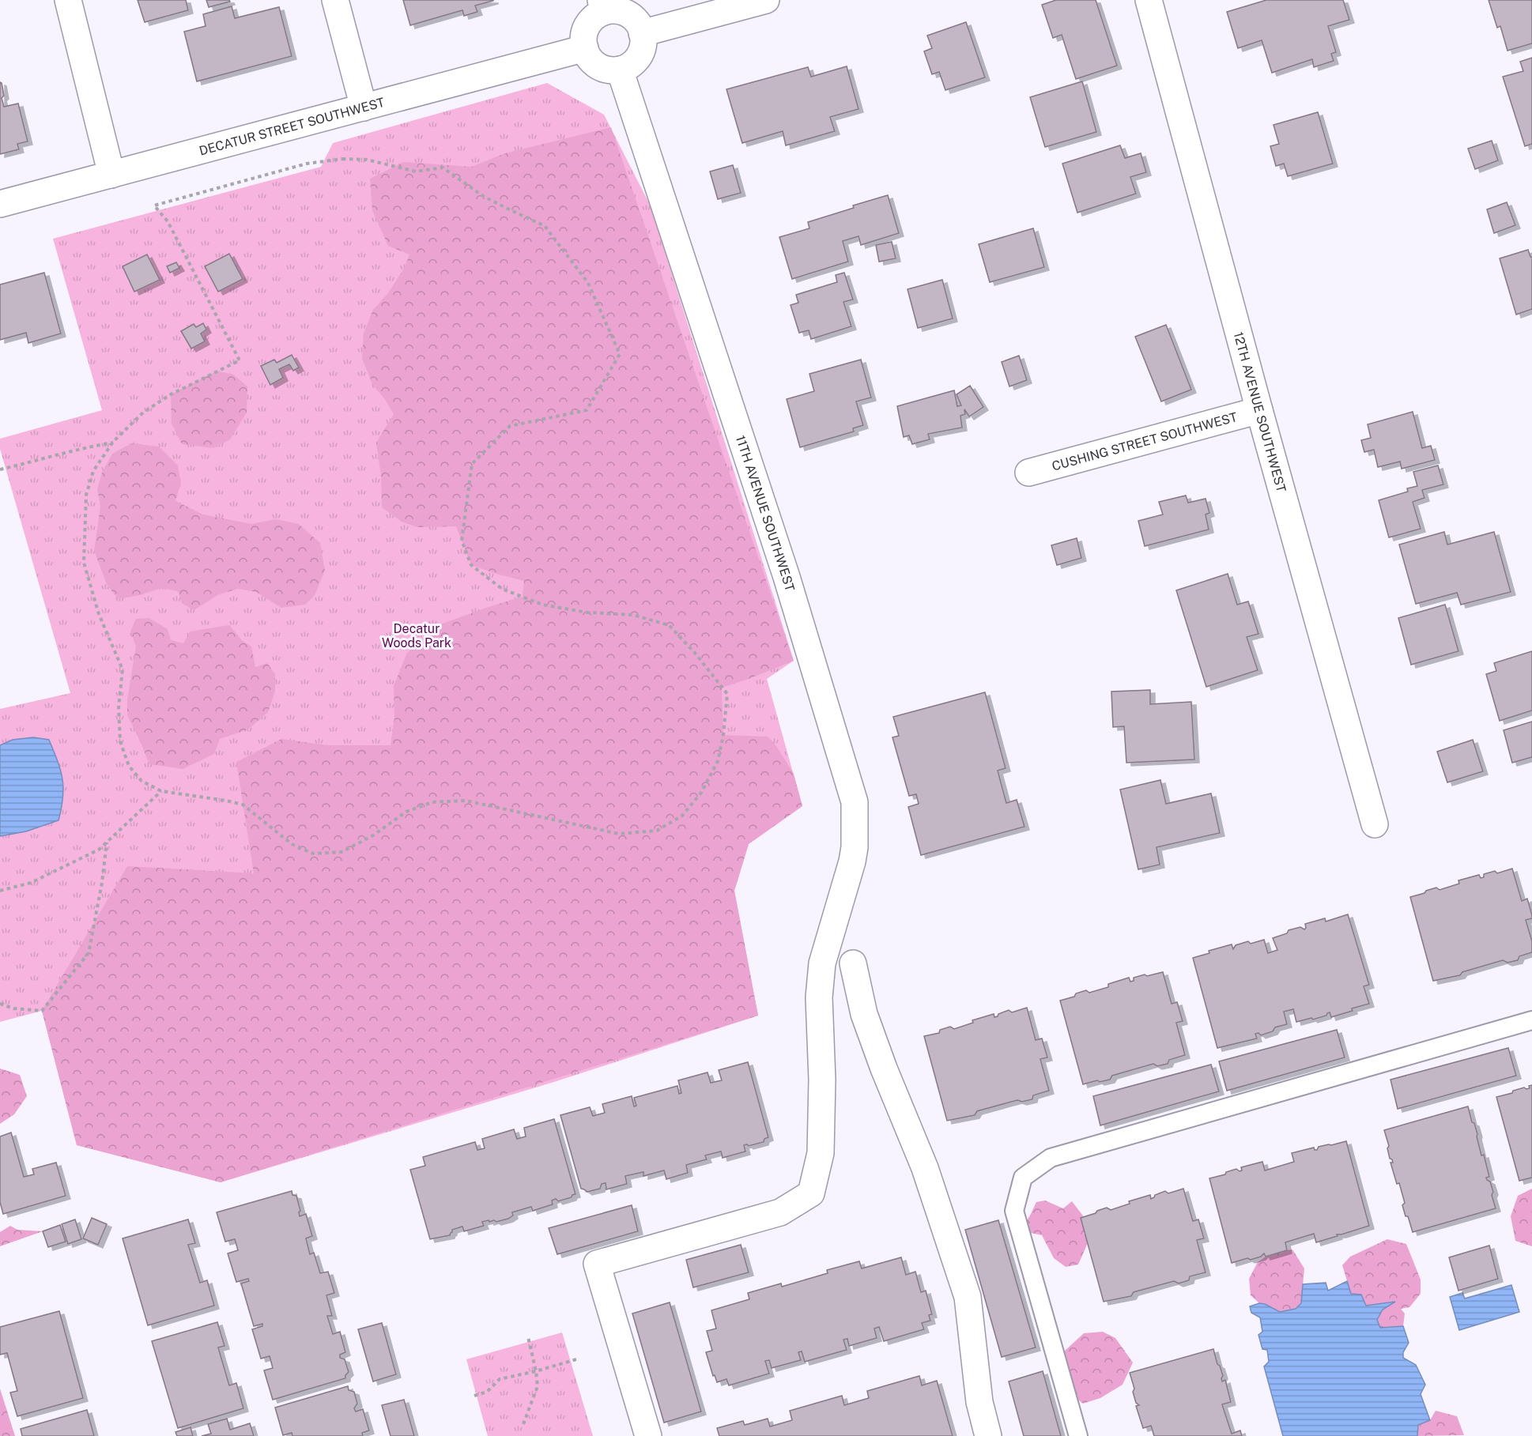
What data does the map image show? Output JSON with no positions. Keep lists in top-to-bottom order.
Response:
{
  "streets": {
    "street": [
      "DECATUR STREET SOUTHWEST",
      "12TH AVENUE SOUTHWEST",
      "CUSHING STREET SOUTHWEST",
      "11TH AVENUE SOUTHWEST"
    ]
  },
  "crossings": [
    ["DECATUR STREET SOUTHWEST", "11TH AVENUE SOUTHWEST"],
    ["12TH AVENUE SOUTHWEST", "CUSHING STREET SOUTHWEST"]
  ],
  "parks": ["Decatur Woods Park"]
}
